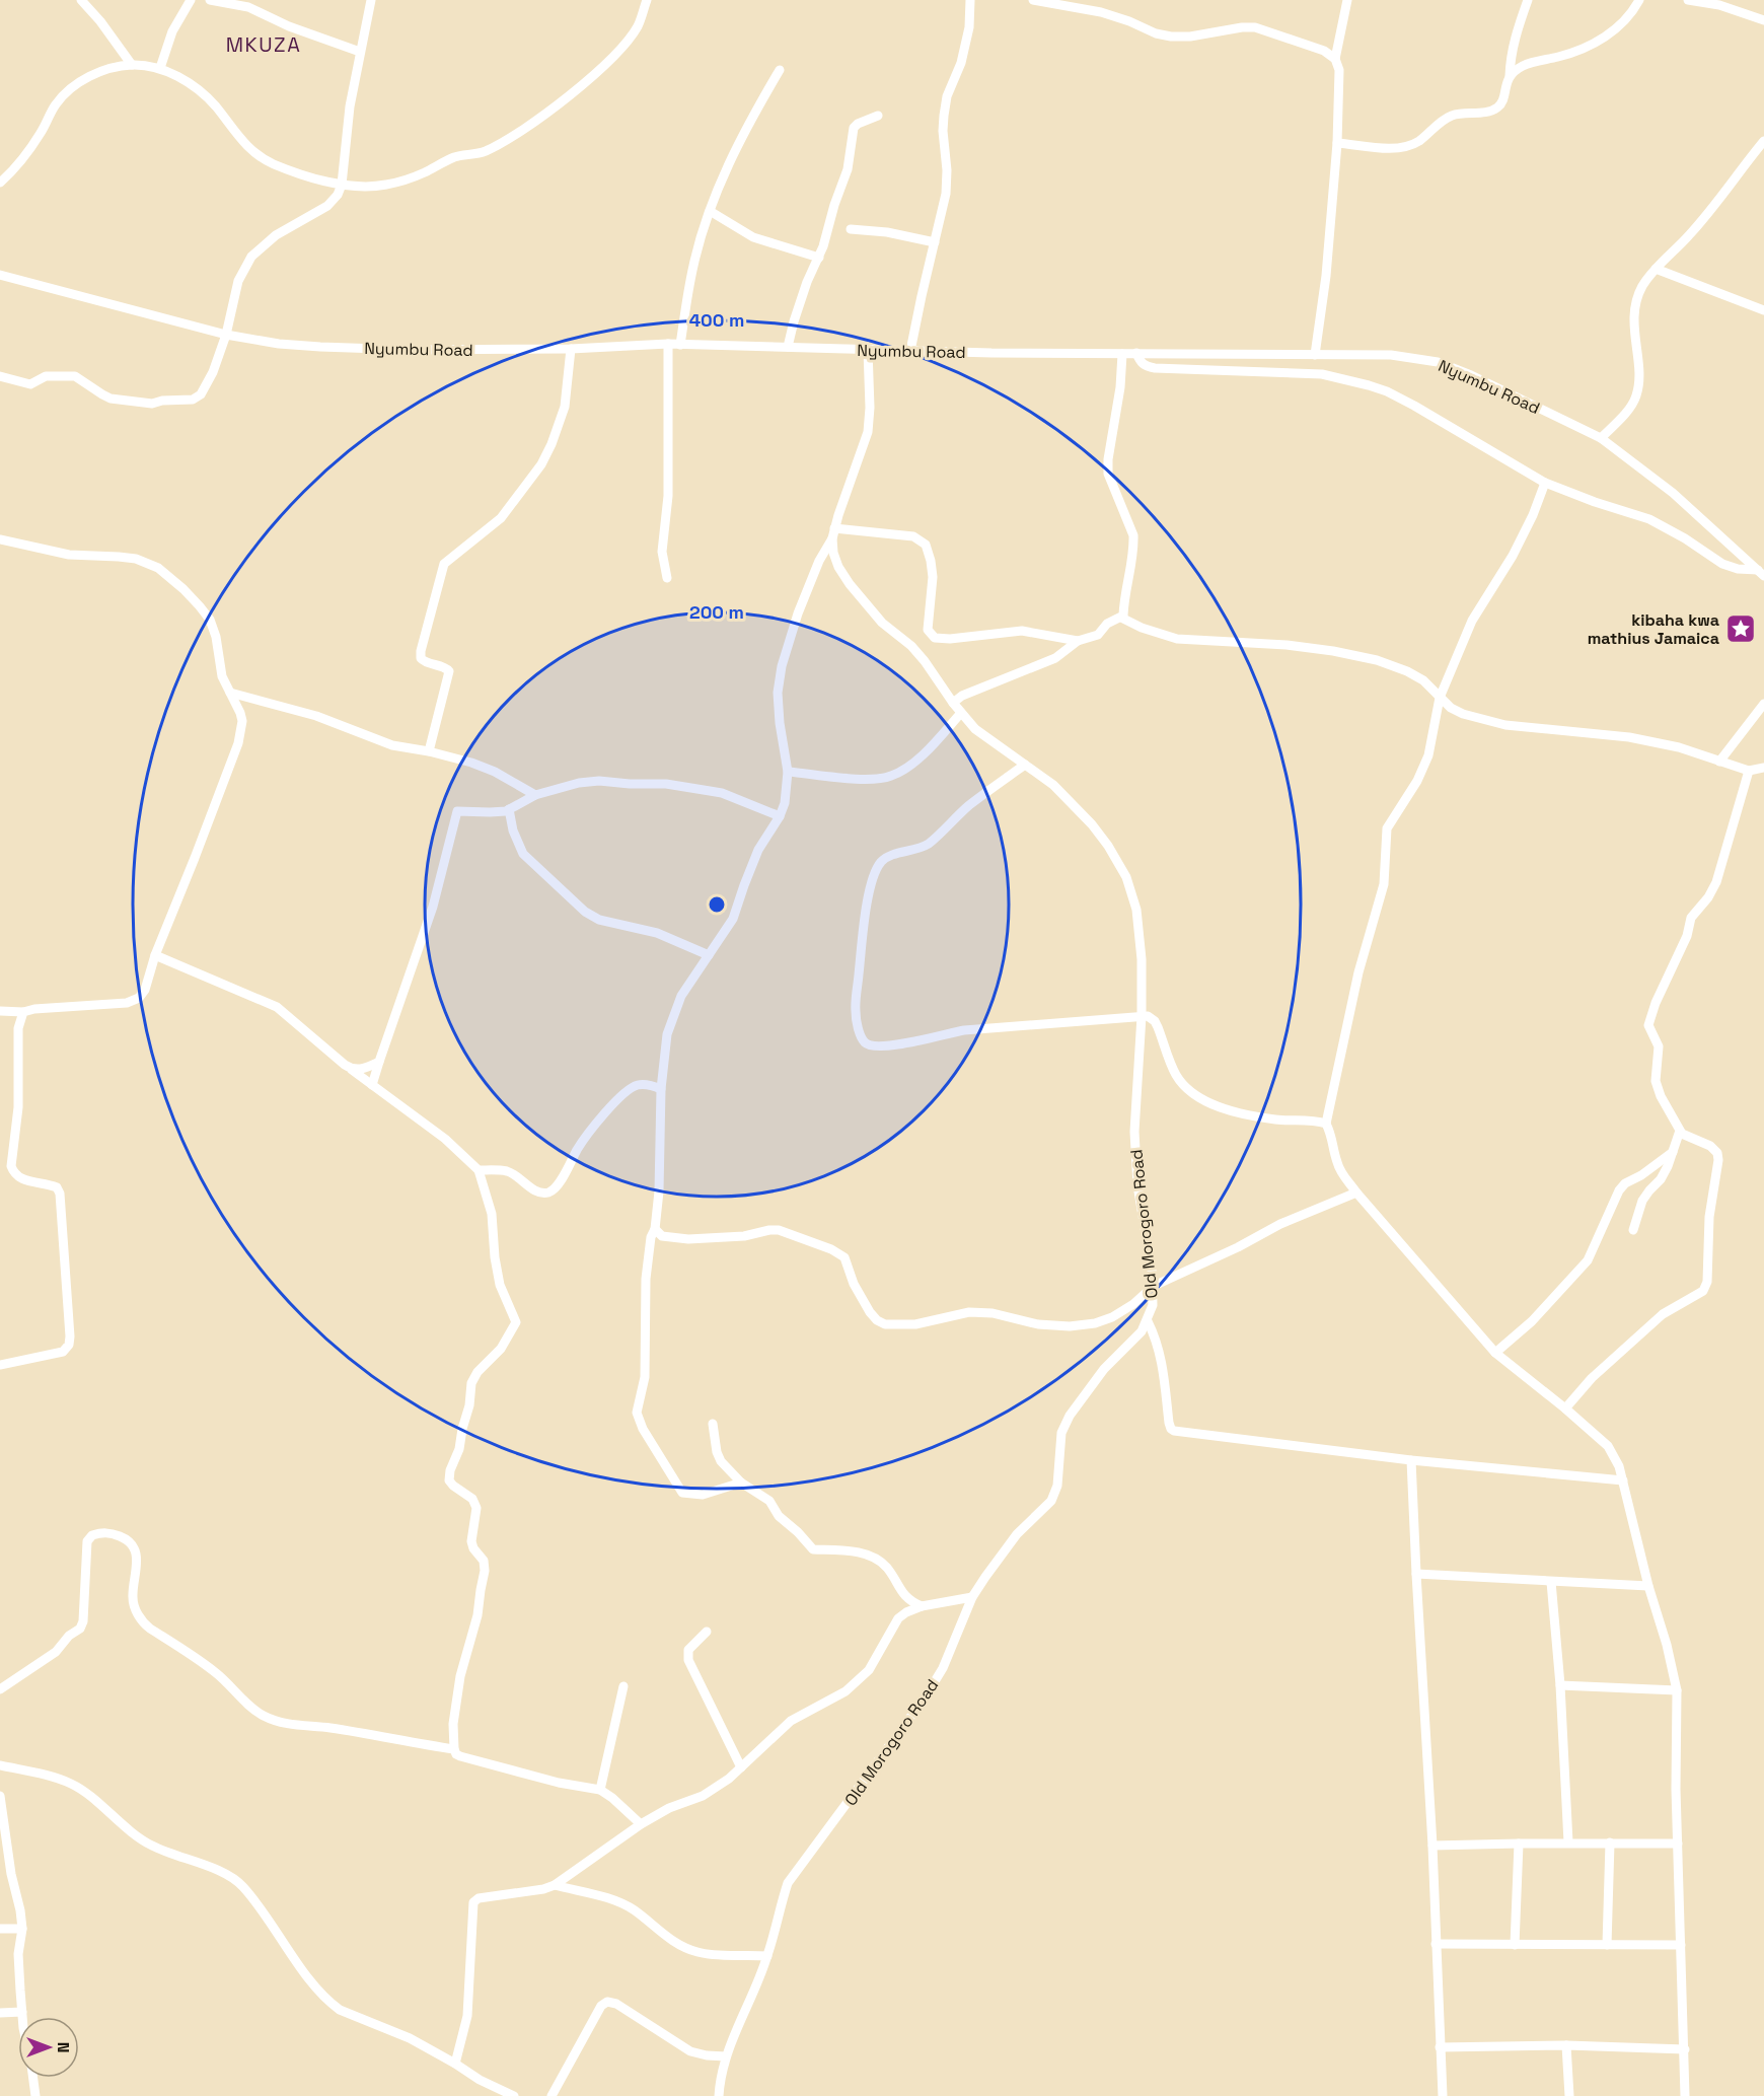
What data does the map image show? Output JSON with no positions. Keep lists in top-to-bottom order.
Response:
{
  "streets": {
    "street": ["Nyumbu Road", "Old Morogoro Road"]
  },
  "districts": ["MKUZA"],
  "places": {
    "place": ["kibaha kwa mathius Jamaica"]
  },
  "north": "right",
  "rings": ["400 m", "200 m"]
}
